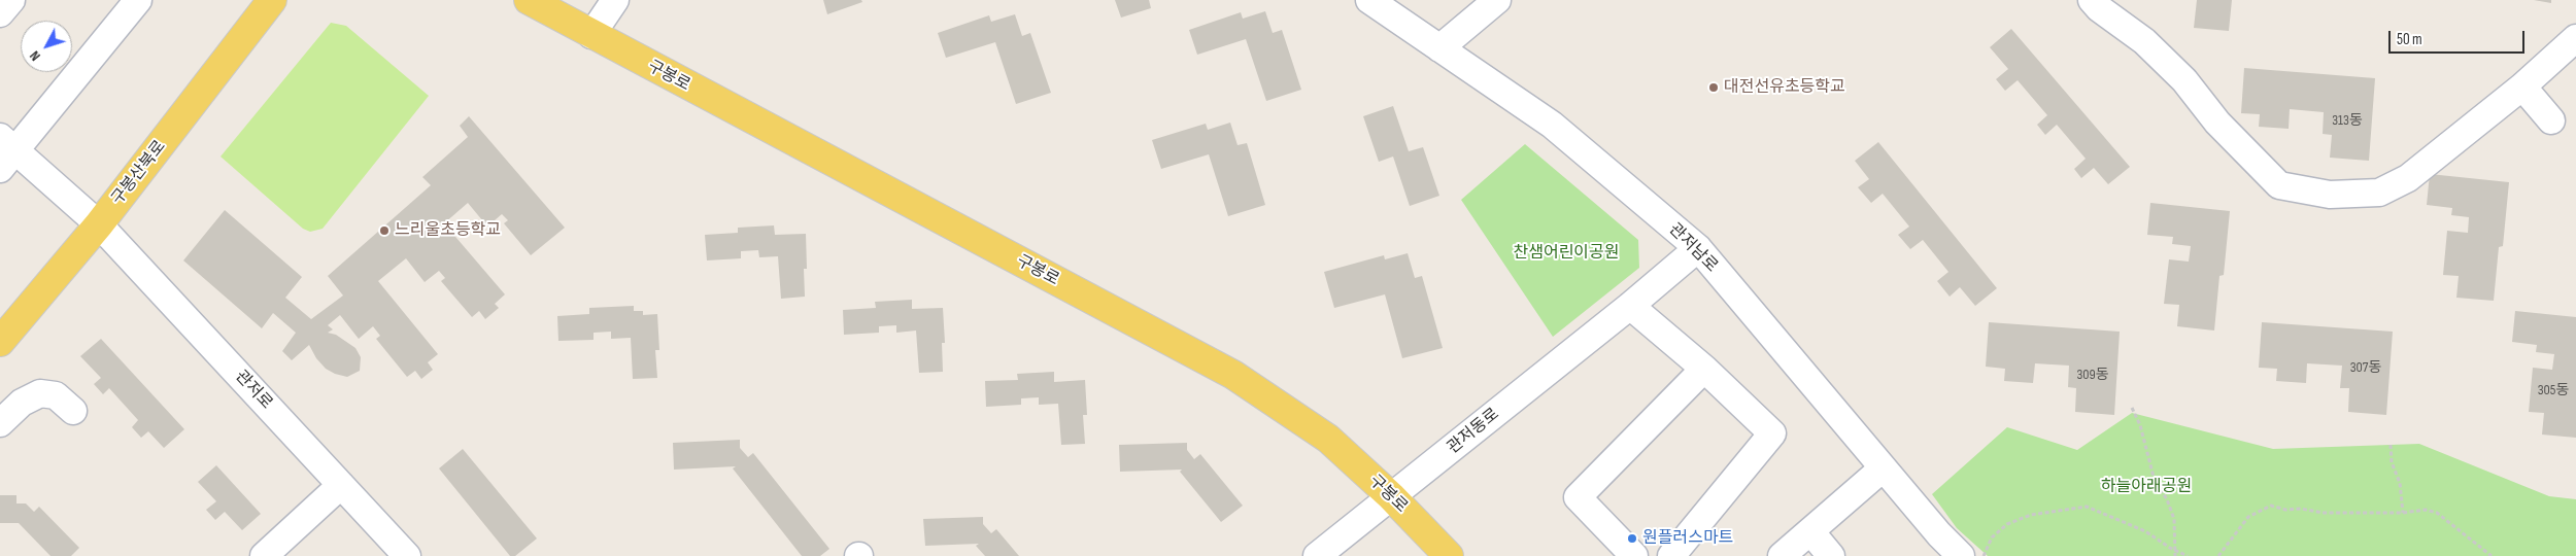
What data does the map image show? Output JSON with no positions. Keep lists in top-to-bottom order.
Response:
{
  "streets": {
    "main road": ["구봉로", "구봉산북로"],
    "street": ["관저남로", "관저로", "관저동로"]
  },
  "crossings": [
    ["구봉로", "관저동로"],
    ["구봉산북로", "관저로"],
    ["관저남로", "관저동로"]
  ],
  "parks": ["찬샘어린이공원", "하늘아래공원"],
  "places": ["대전선유초등학교", "느리울초등학교", "원플러스마트"],
  "house_numbers": [
    "313동",
    "307동",
    "309동",
    "305동"
  ],
  "scale_bar": "50 m",
  "north": "bottom left"
}
